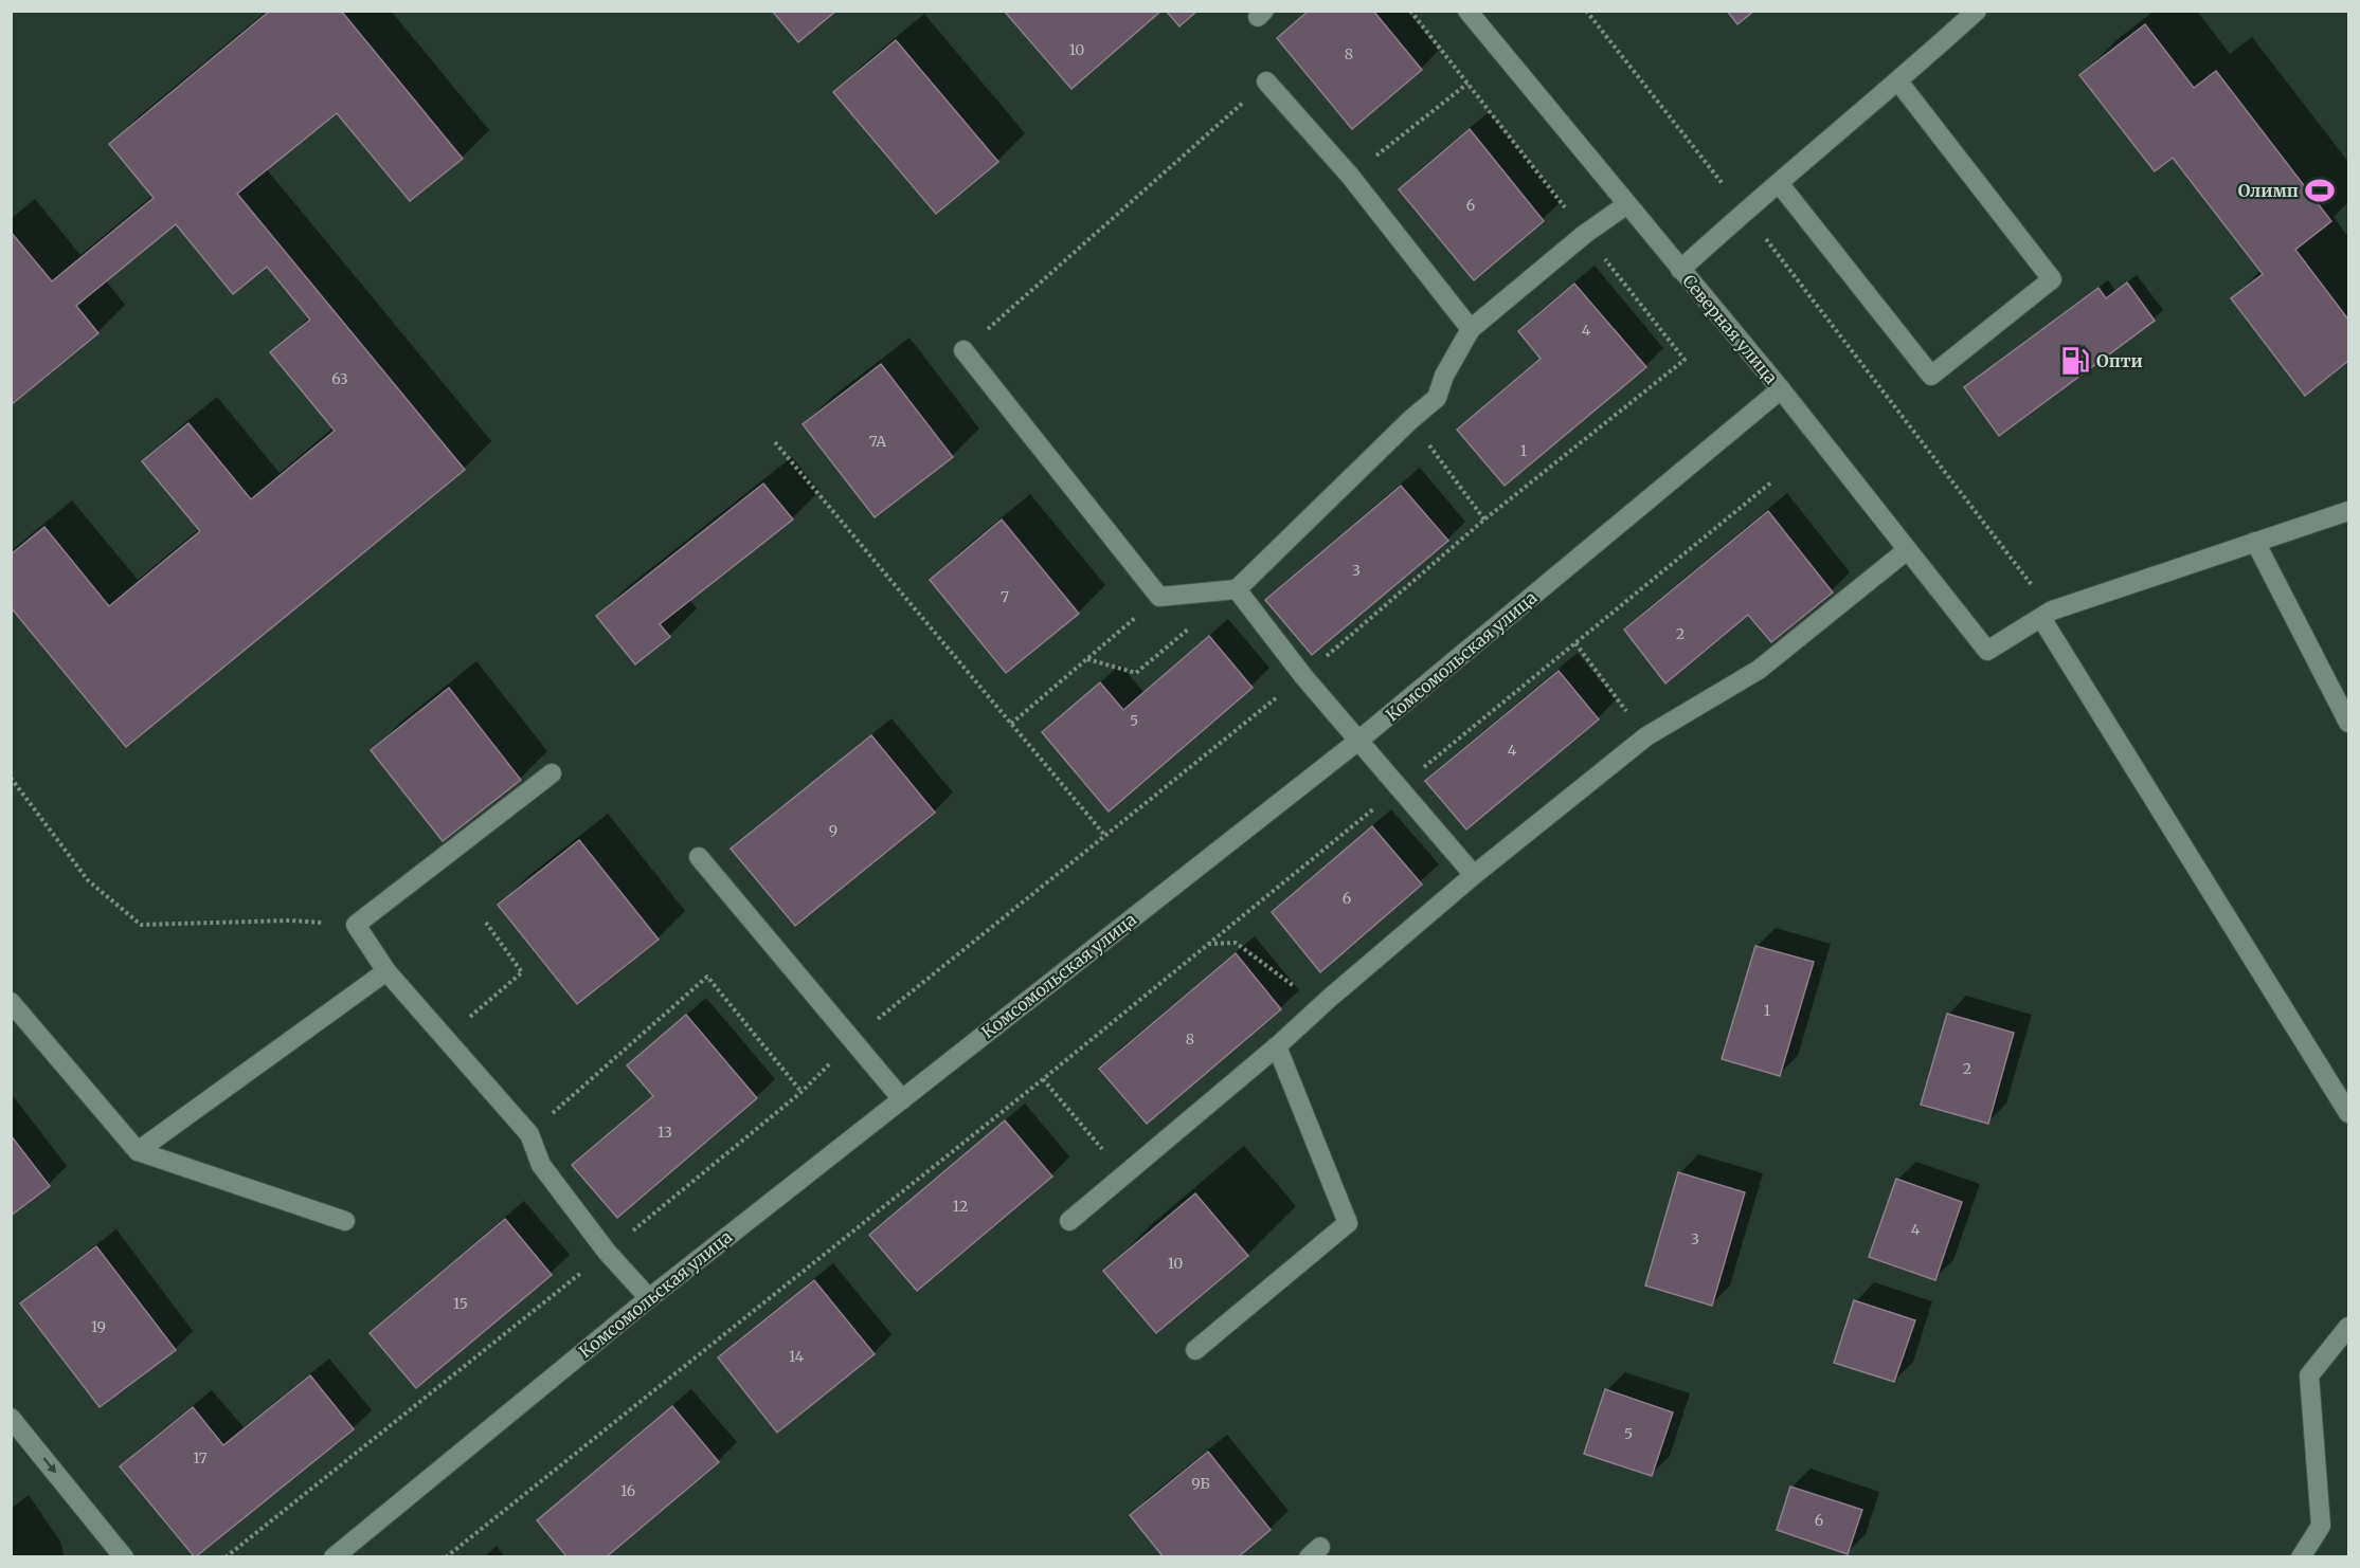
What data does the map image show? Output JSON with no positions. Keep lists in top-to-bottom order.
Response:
{
  "streets": {
    "street": ["Северная улица", "Комсомольская улица"]
  },
  "crossings": [
    ["Северная улица", "Комсомольская улица"]
  ],
  "places": {
    "sports": ["Олимп"],
    "fuel station": ["Опти"]
  },
  "house_numbers": [
    "10",
    "8",
    "6",
    "4",
    "63",
    "7А",
    "1",
    "3",
    "7",
    "2",
    "5",
    "4",
    "9",
    "6",
    "1",
    "8",
    "2",
    "13",
    "12",
    "4",
    "3",
    "10",
    "15",
    "19",
    "14",
    "5",
    "17",
    "9Б",
    "16",
    "6"
  ]
}
